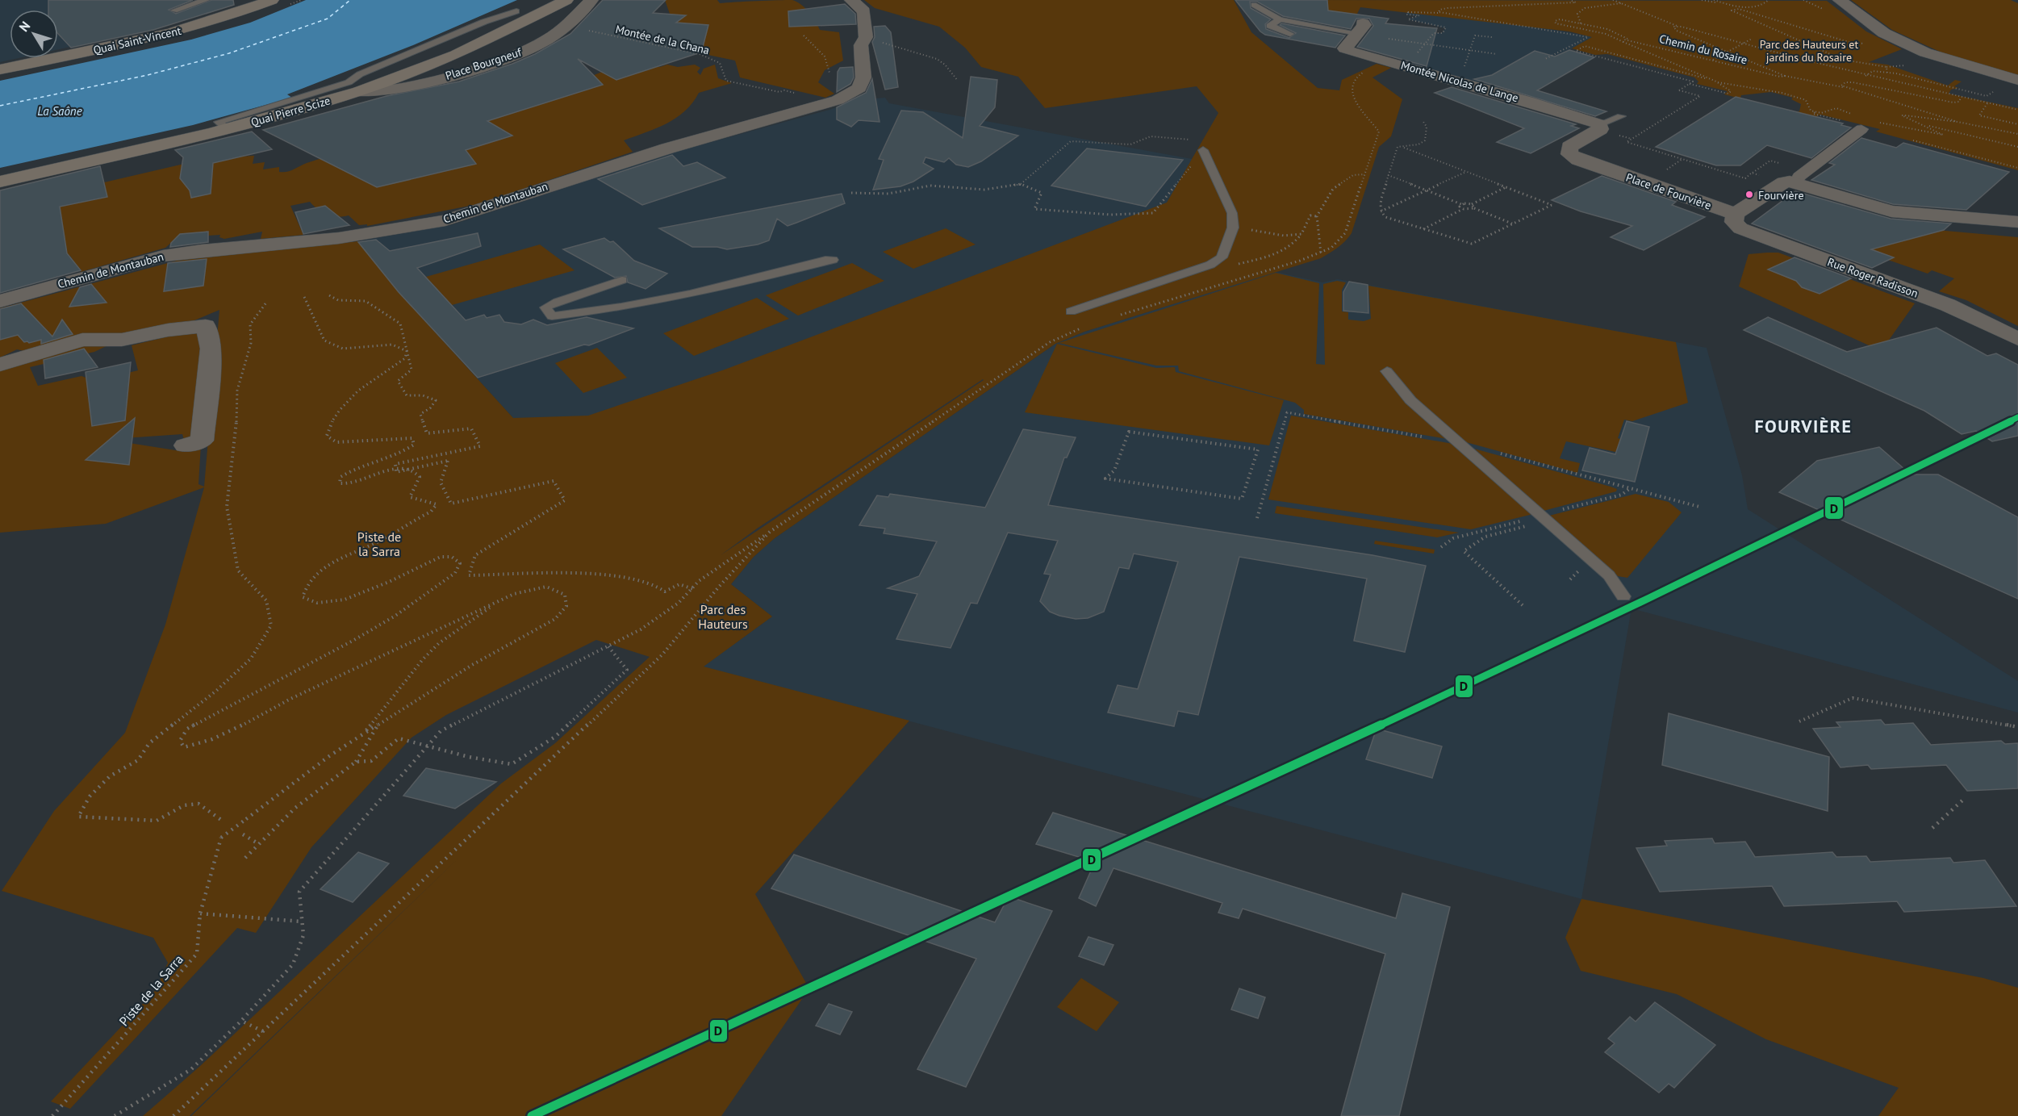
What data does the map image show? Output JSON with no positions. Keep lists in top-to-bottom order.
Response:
{
  "streets": {
    "main road": ["Quai Saint-Vincent", "Quai Pierre Scize"],
    "street": [
      "Place Bourgneuf",
      "Montée Nicolas de Lange",
      "Place de Fourvière",
      "Chemin de Montauban",
      "Rue Roger Radisson"
    ],
    "path": ["Montée de la Chana", "Chemin du Rosaire", "Piste de la Sarra"]
  },
  "crossings": [
    ["Place Bourgneuf", "Quai Pierre Scize"],
    ["Montée Nicolas de Lange", "Place de Fourvière"],
    ["Place de Fourvière", "Rue Roger Radisson"]
  ],
  "districts": ["FOURVIÈRE"],
  "water": ["La Saône"],
  "parks": ["Parc des Hauteurs et jardins du Rosaire", "Piste de la Sarra", "Parc des Hauteurs"],
  "places": ["Fourvière"],
  "lines": ["transit line D"],
  "north": "top left"
}
